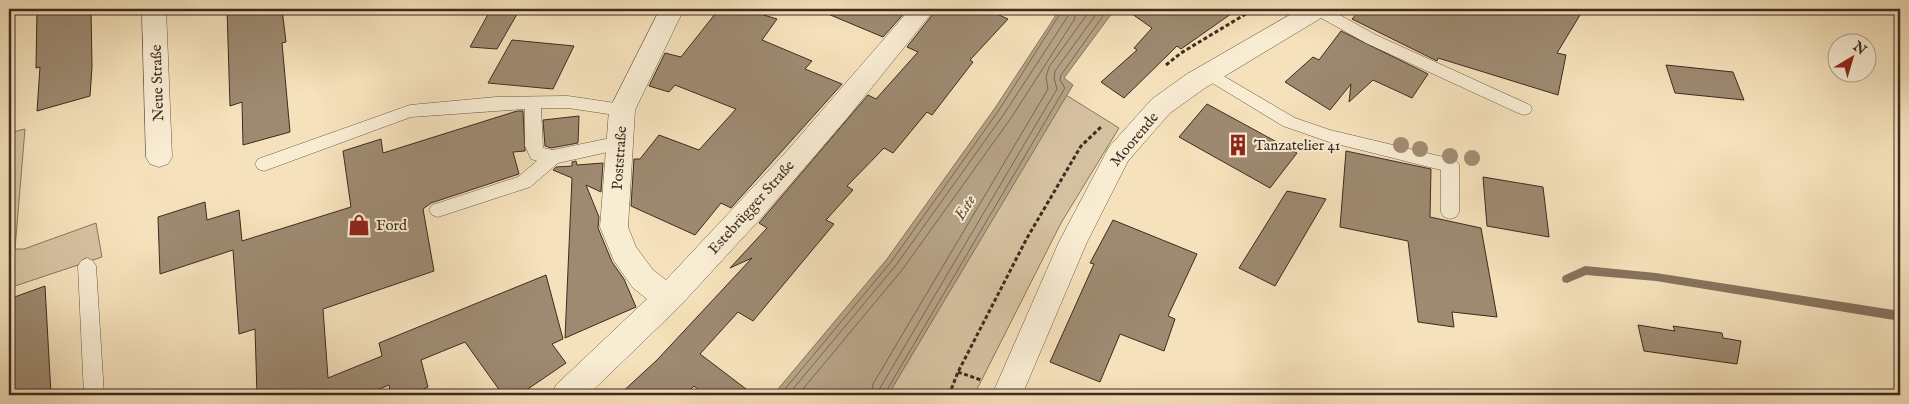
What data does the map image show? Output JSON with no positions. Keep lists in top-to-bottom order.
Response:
{
  "streets": {
    "street": [
      "Neue Straße",
      "Moorende",
      "Poststraße",
      "Estebrügger Straße"
    ]
  },
  "crossings": [
    ["Poststraße", "Estebrügger Straße"]
  ],
  "water": ["Este"],
  "places": {
    "building": ["Tanzatelier 41"],
    "shop": ["Ford"]
  },
  "north": "top right"
}
